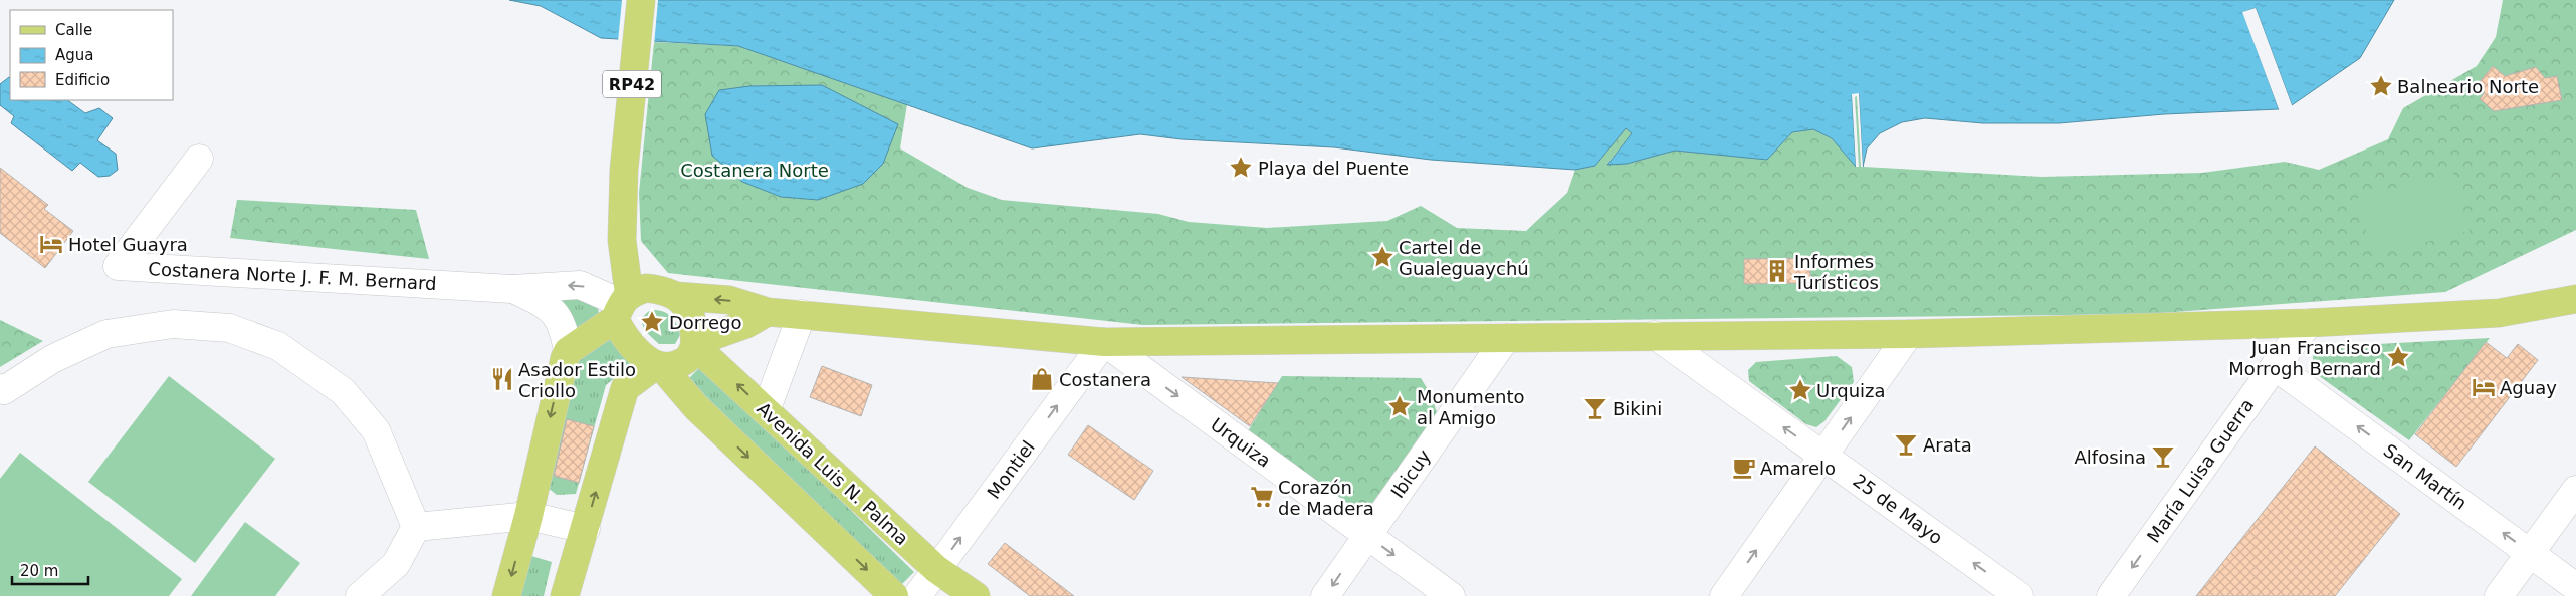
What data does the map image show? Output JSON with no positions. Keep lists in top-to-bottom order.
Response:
{
  "streets": {
    "main road": ["RP42", "Avenida Luis N. Palma"],
    "street": [
      "Costanera Norte J. F. M. Bernard",
      "Urquiza",
      "Montiel",
      "María Luisa Guerra",
      "Ibicuy",
      "San Martín",
      "25 de Mayo"
    ]
  },
  "crossings": [
    ["RP42", "Costanera Norte J. F. M. Bernard"],
    ["RP42", "Avenida Luis N. Palma"],
    ["Costanera Norte J. F. M. Bernard", "Avenida Luis N. Palma"],
    ["Urquiza", "Montiel"],
    ["Urquiza", "Ibicuy"],
    ["Montiel", "Avenida Luis N. Palma"],
    ["María Luisa Guerra", "San Martín"]
  ],
  "one_way": [
    "Urquiza",
    "Montiel",
    "María Luisa Guerra",
    "San Martín",
    "25 de Mayo"
  ],
  "parks": ["Costanera Norte"],
  "places": {
    "place": [
      "Balneario Norte",
      "Playa del Puente",
      "Cartel de Gualeguaychú",
      "Dorrego",
      "Juan Francisco Morrogh Bernard",
      "Urquiza",
      "Monumento al Amigo"
    ],
    "hotel": ["Hotel Guayra", "Aguay"],
    "building": ["Informes Turísticos"],
    "restaurant": ["Asador Estilo Criollo"],
    "shop": ["Costanera"],
    "bar": ["Bikini", "Arata", "Alfosina"],
    "cafe": ["Amarelo"],
    "supermarket": ["Corazón de Madera"]
  },
  "legend": ["Calle", "Agua", "Edificio"],
  "scale_bar": "20 m"
}
